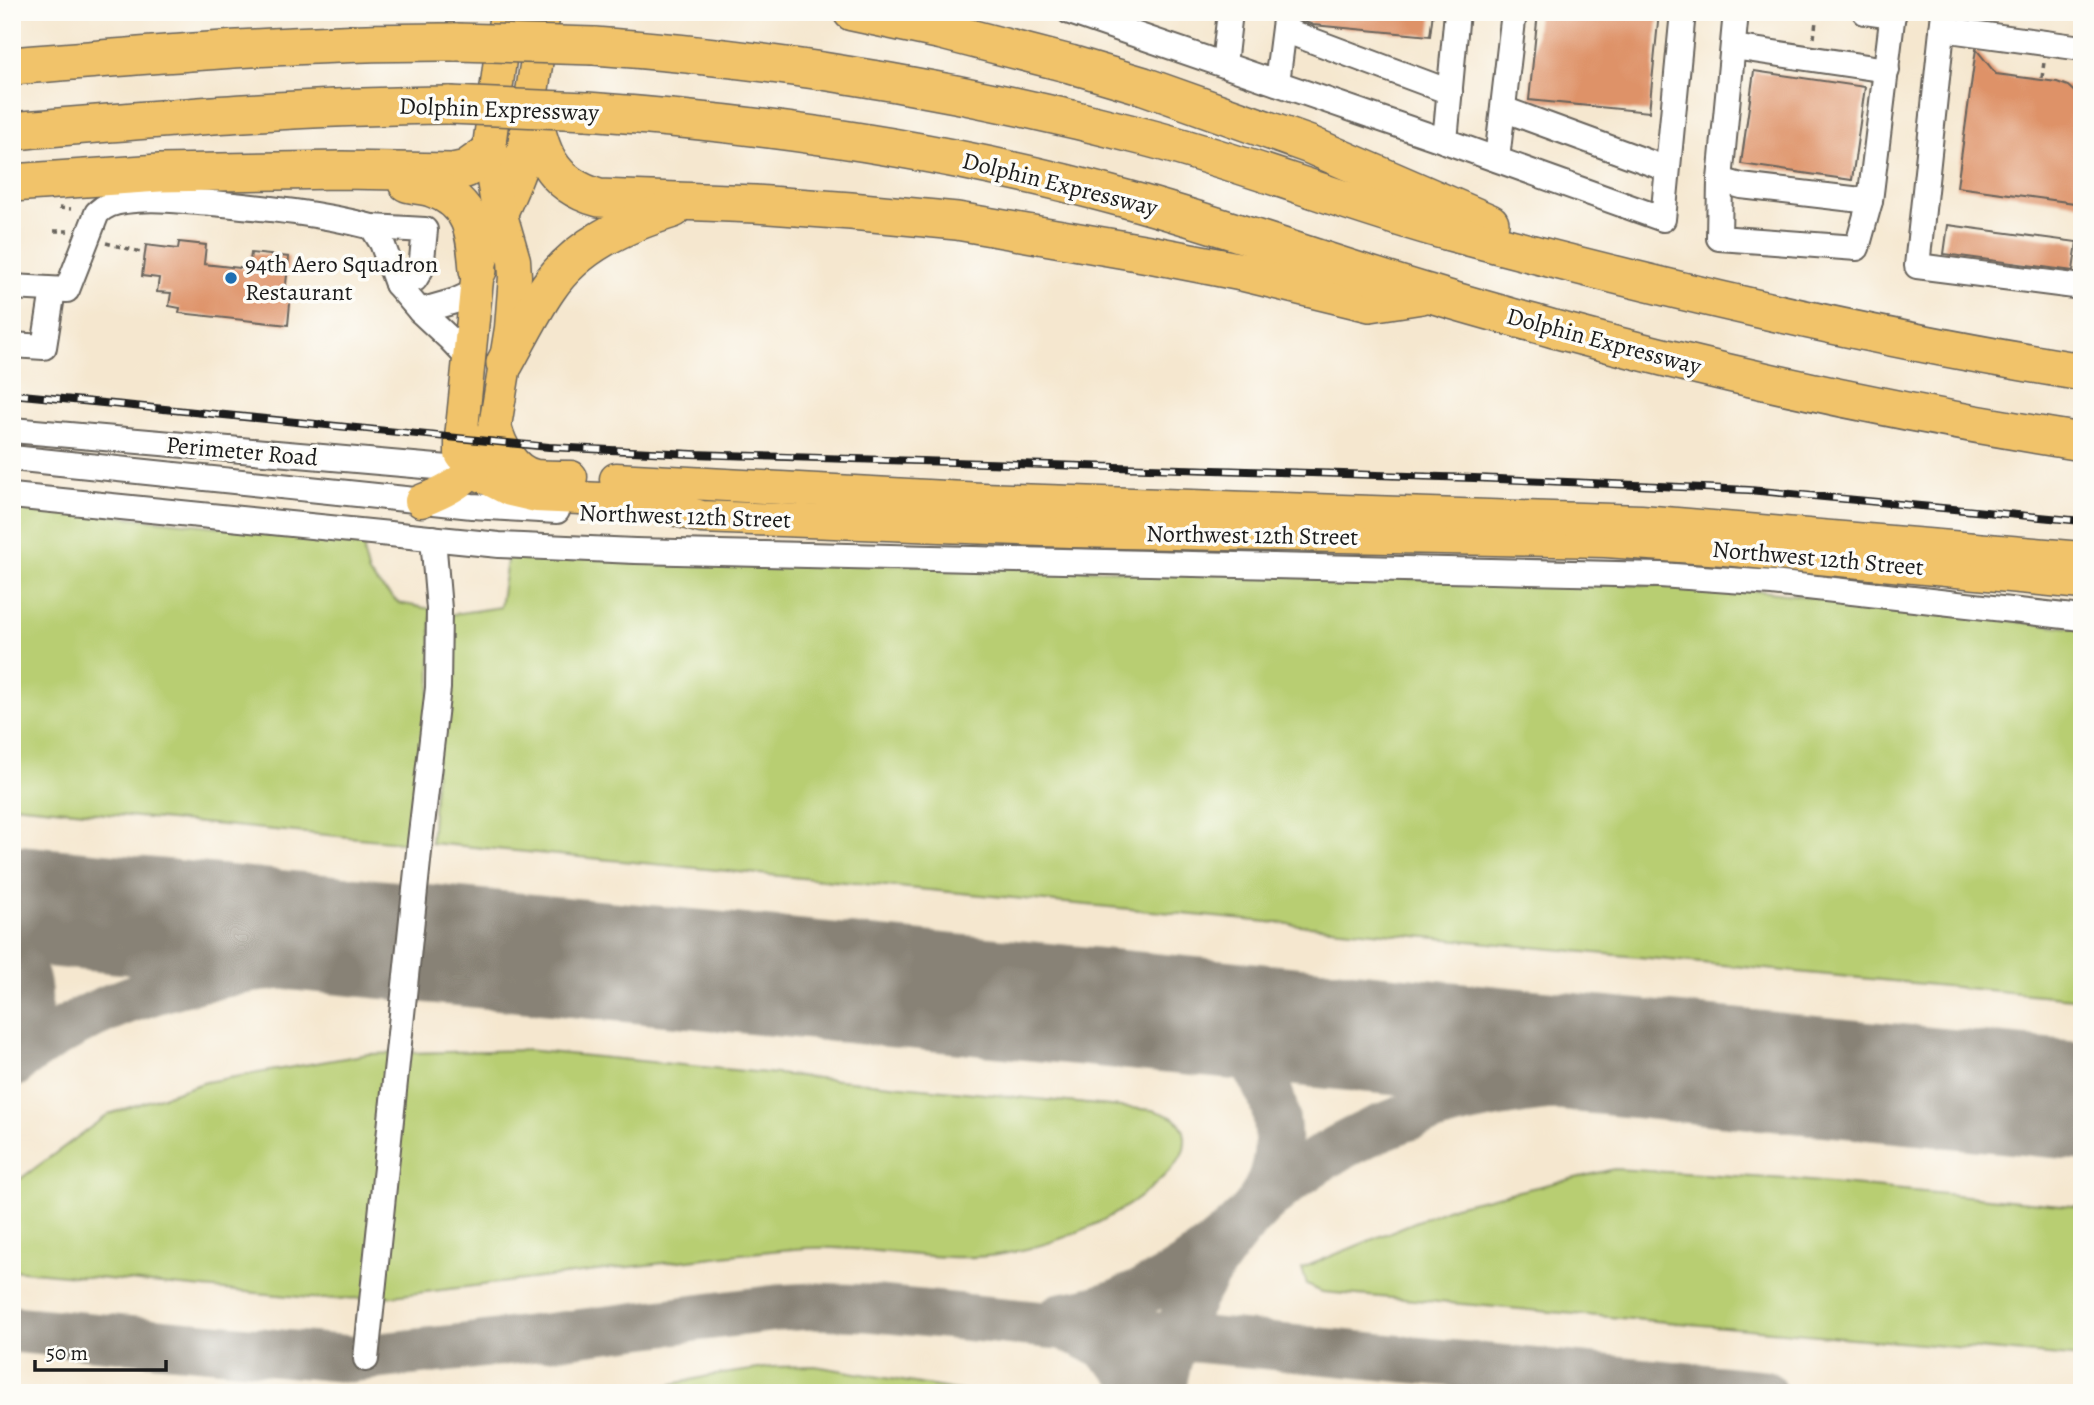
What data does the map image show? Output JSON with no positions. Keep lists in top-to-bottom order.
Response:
{
  "streets": {
    "highway": ["Dolphin Expressway"],
    "main road": ["Northwest 12th Street"],
    "street": ["Perimeter Road"]
  },
  "crossings": [
    ["Perimeter Road", "Northwest 12th Street"]
  ],
  "places": ["94th Aero Squadron Restaurant"],
  "scale_bar": "50 m"
}
